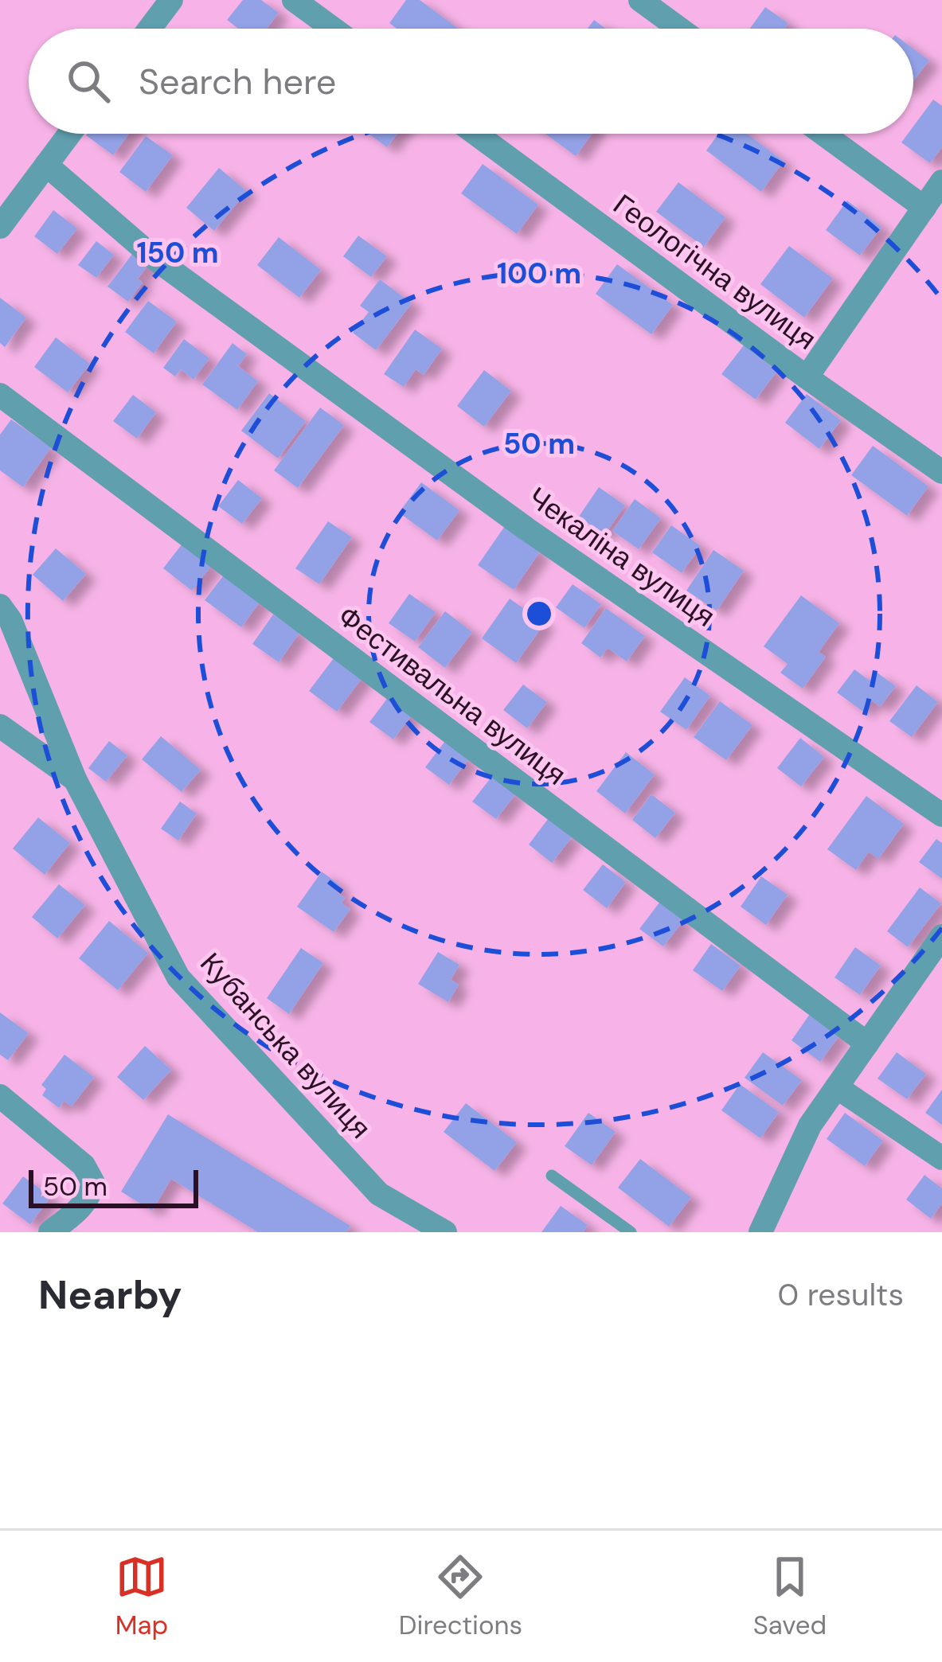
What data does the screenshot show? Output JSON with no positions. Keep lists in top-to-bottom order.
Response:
{
  "streets": {
    "street": [
      "Геологічна вулиця",
      "Чекаліна вулиця",
      "Фестивальна вулиця",
      "Кубанська вулиця"
    ]
  },
  "scale_bar": "50 m",
  "page": {
    "search": "Search here",
    "scale": "50 m",
    "heading": ["Nearby", "0 results"],
    "nav": ["Map", "Directions", "Saved"]
  },
  "rings": ["150 m", "100 m", "50 m"]
}
